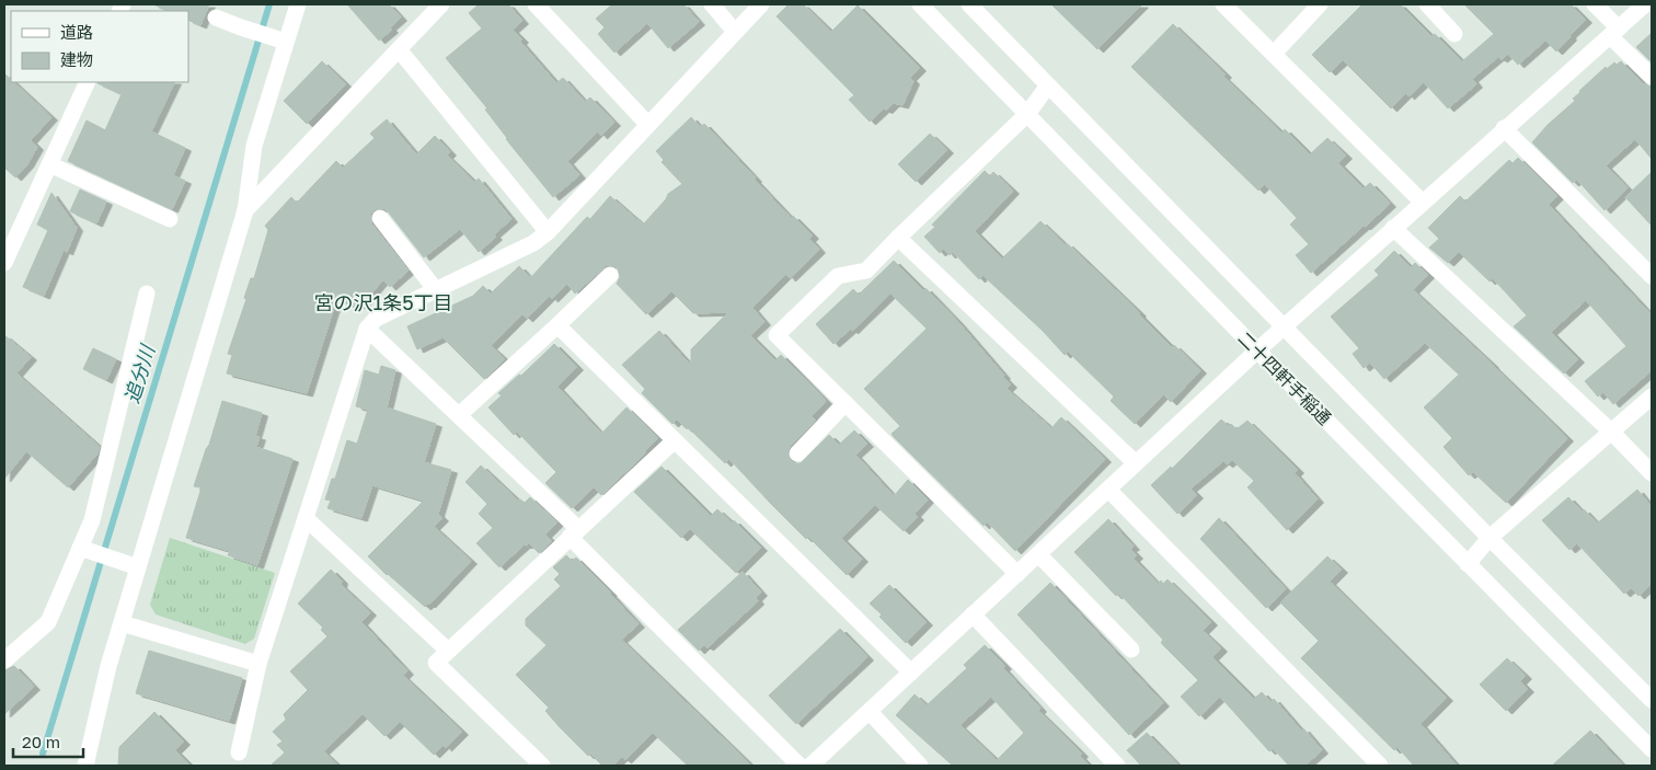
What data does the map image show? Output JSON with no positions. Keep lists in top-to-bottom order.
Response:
{
  "streets": {
    "street": ["二十四軒手稲通"]
  },
  "districts": ["宮の沢1条5丁目"],
  "water": ["追分川"],
  "legend": ["道路", "建物"],
  "scale_bar": "20 m"
}
